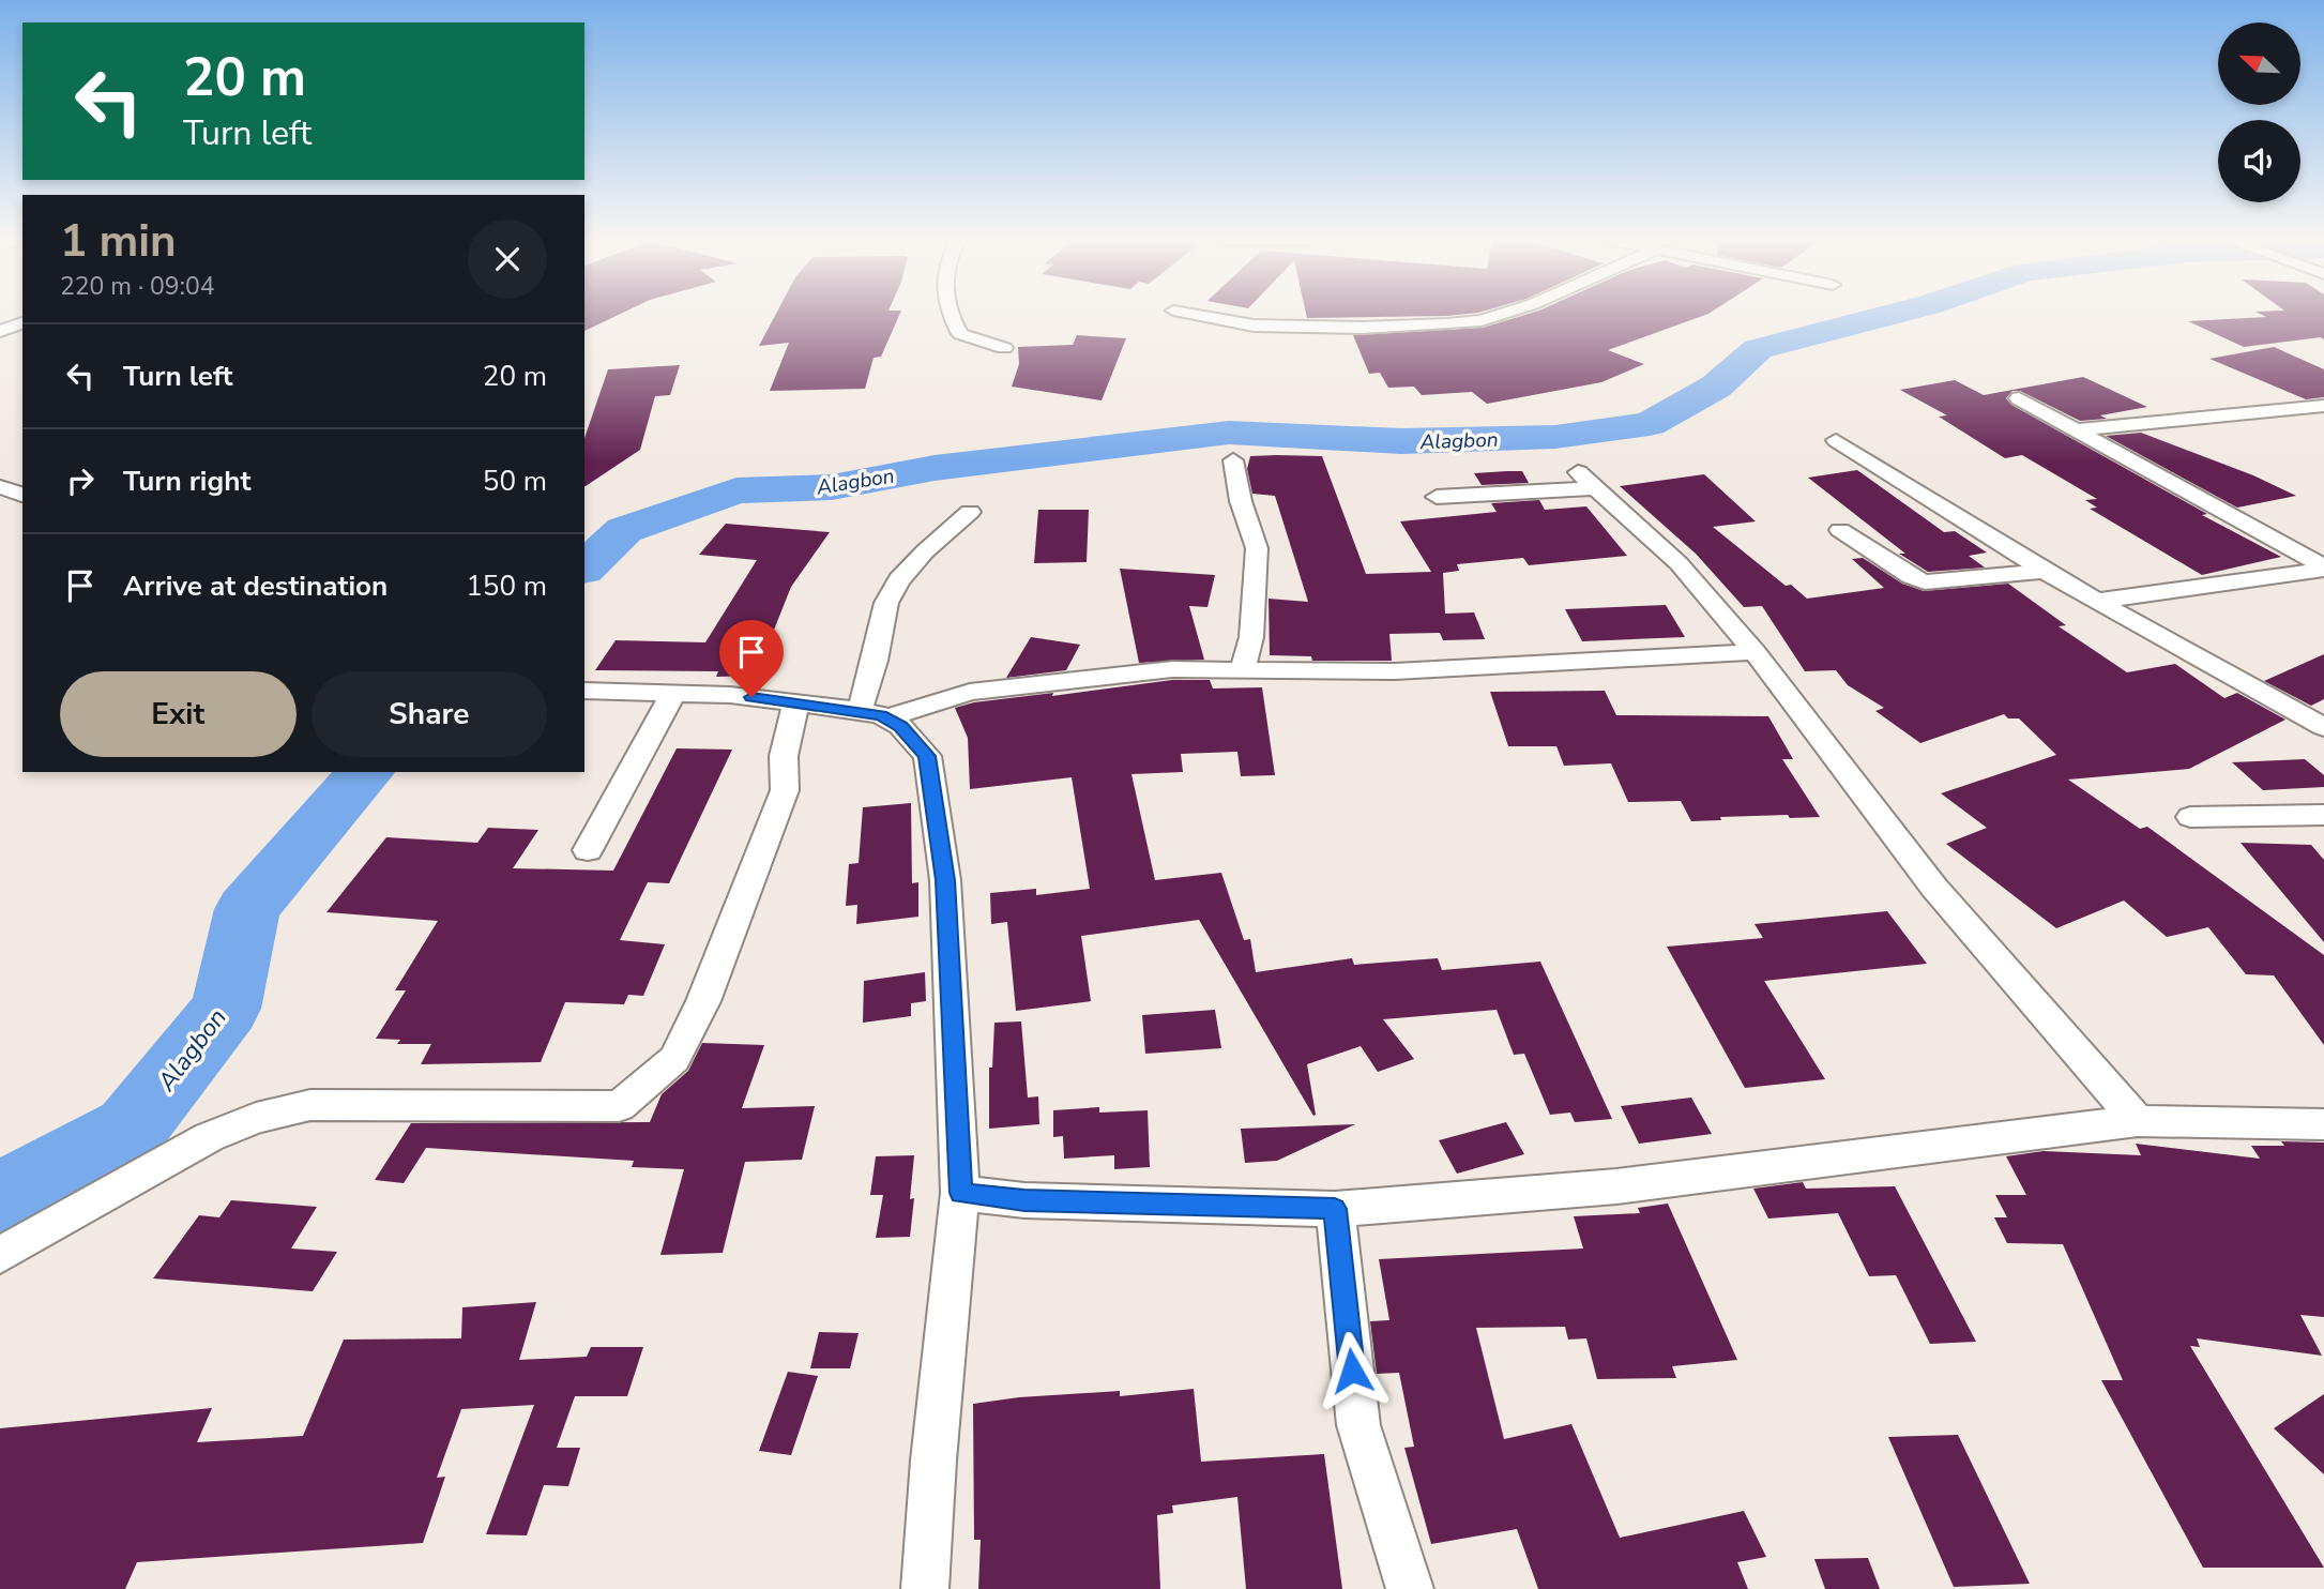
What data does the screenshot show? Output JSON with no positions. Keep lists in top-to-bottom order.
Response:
{
  "water": ["Alagbon"],
  "north": "top left",
  "page": {
    "turn": ["20 m", "Turn left"],
    "heading": ["1 min", "220 m · 09:04"],
    "list": [
      {
        "name": "Turn left",
        "value": "20 m"
      },
      {
        "name": "Turn right",
        "value": "50 m"
      },
      {
        "name": "Arrive at destination",
        "value": "150 m"
      }
    ],
    "buttons": ["Exit", "Share"]
  }
}
